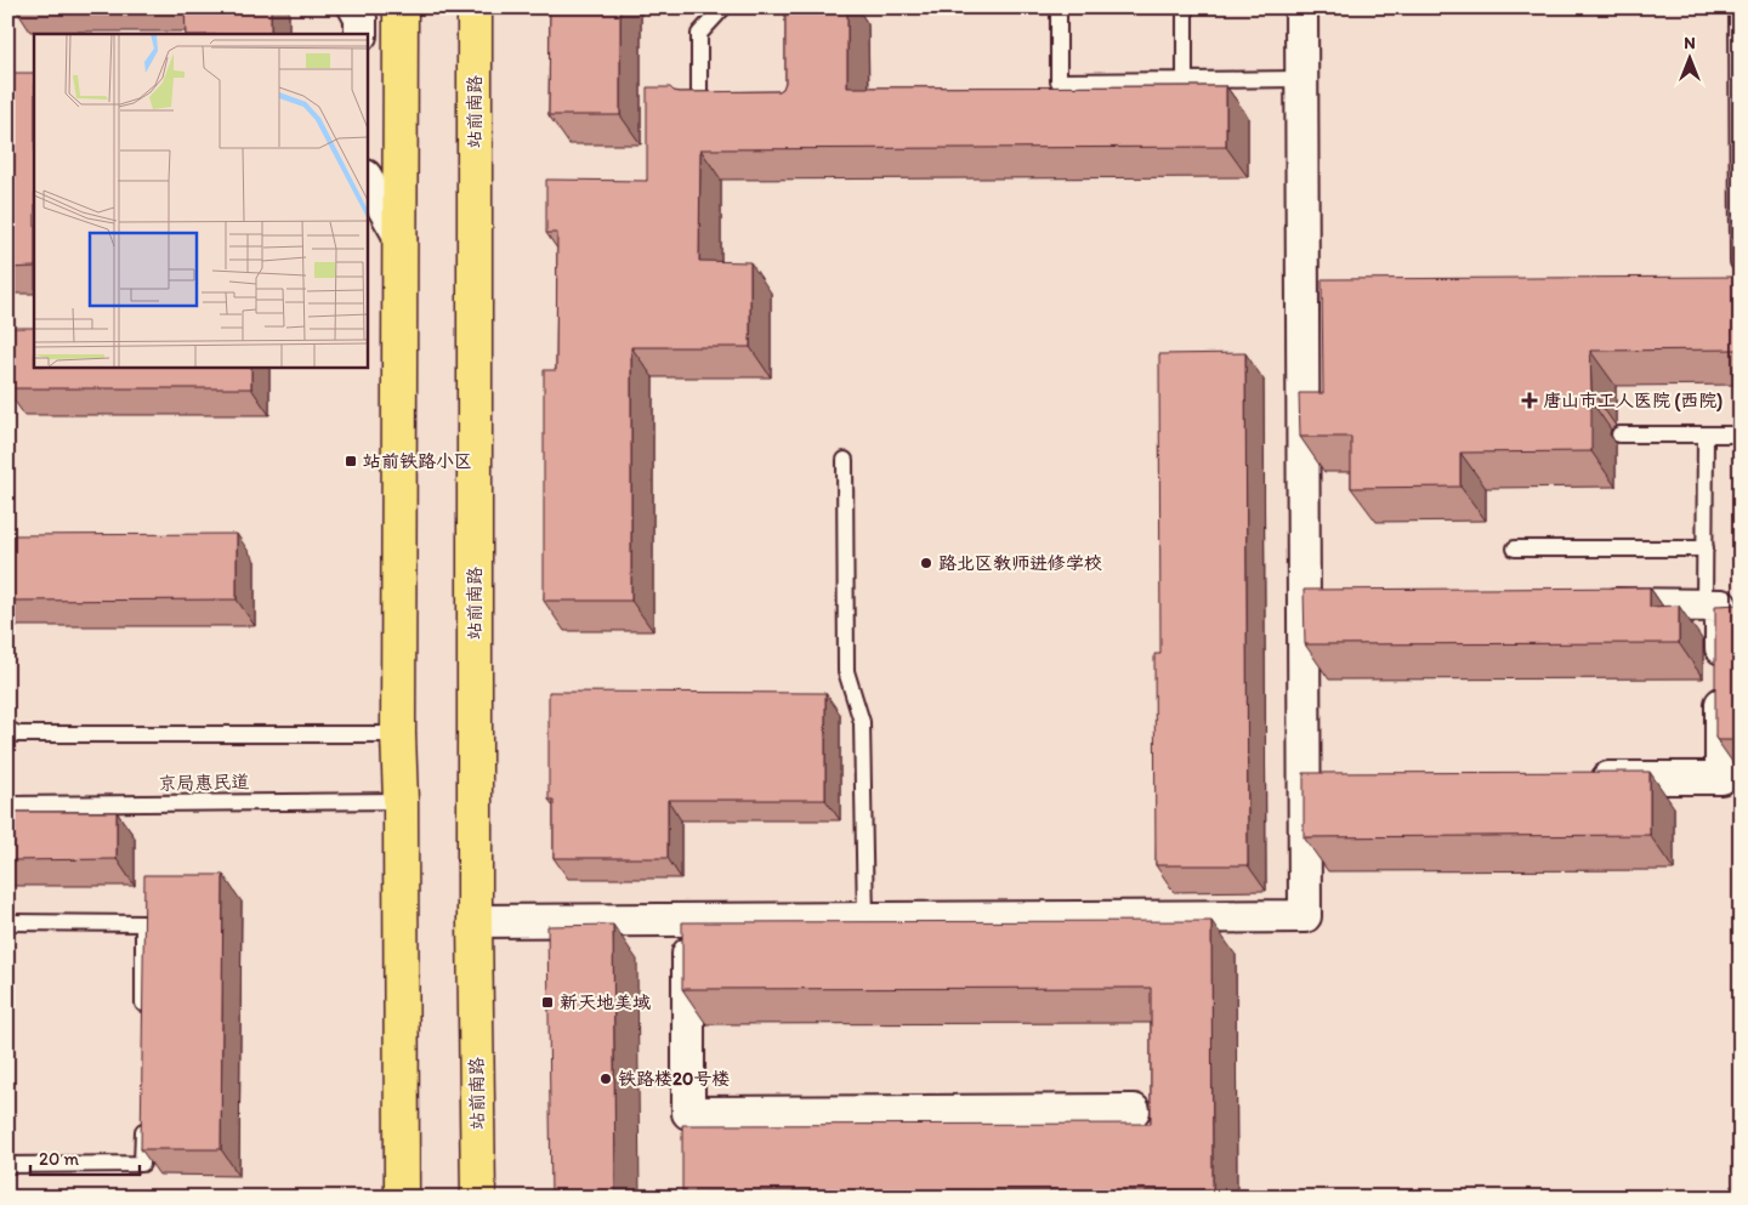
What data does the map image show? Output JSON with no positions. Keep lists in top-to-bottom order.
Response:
{
  "streets": {
    "main road": ["站前南路"],
    "lane": ["京局惠民道"]
  },
  "places": {
    "health": ["唐山市工人医院 (西院)"],
    "transit": ["站前铁路小区", "新天地美域"],
    "other": ["路北区教师进修学校", "铁路楼20号楼"]
  },
  "scale_bar": "20 m",
  "north": "top"
}
